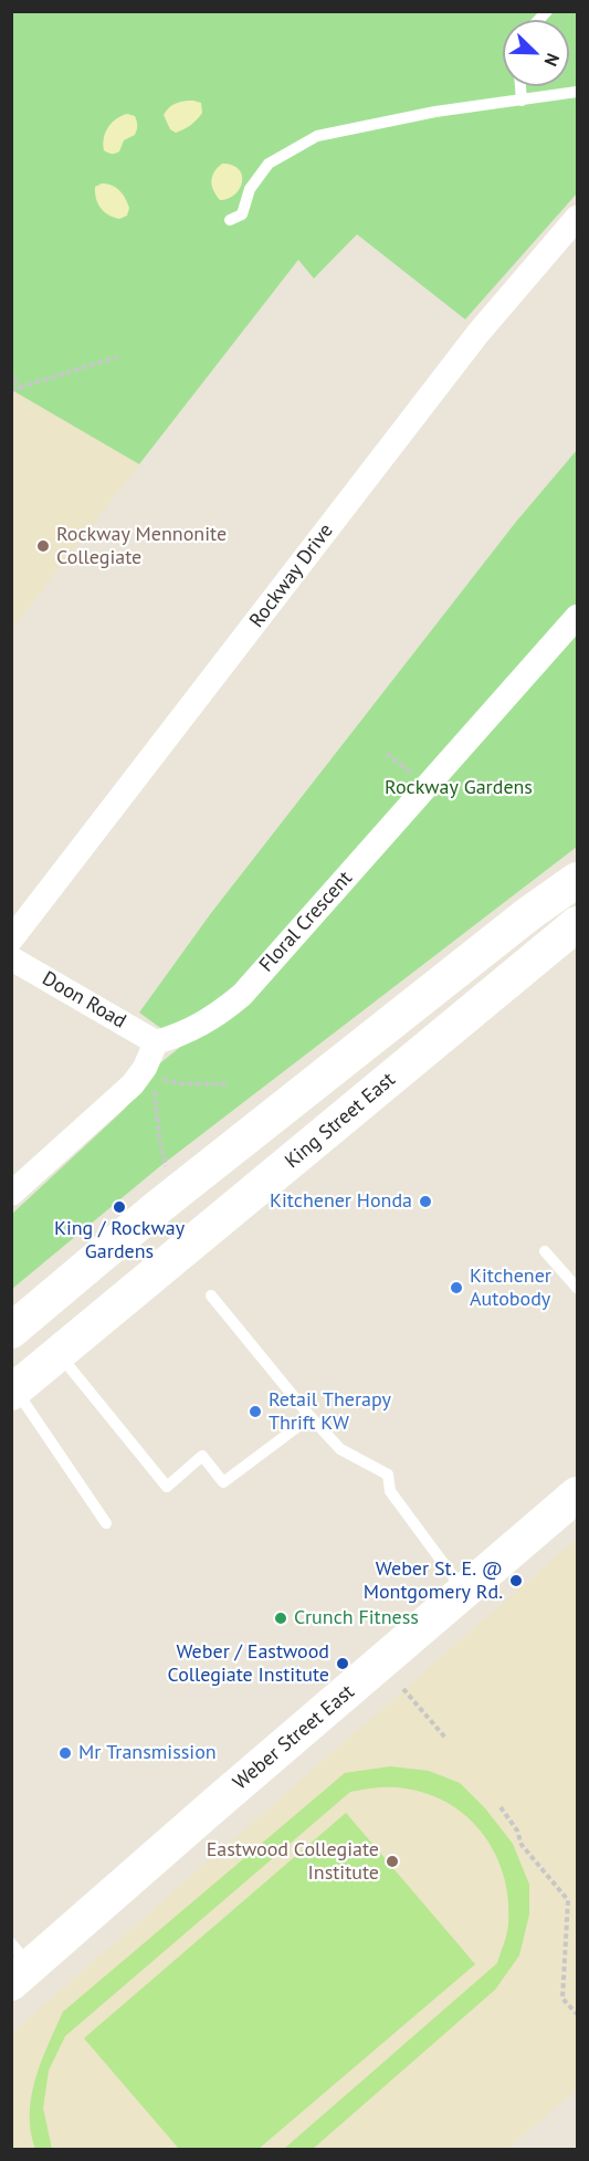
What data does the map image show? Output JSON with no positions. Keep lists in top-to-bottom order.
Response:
{
  "streets": {
    "main road": ["King Street East", "Weber Street East"],
    "street": ["Rockway Drive", "Floral Crescent", "Doon Road"]
  },
  "crossings": [
    ["Floral Crescent", "Doon Road"]
  ],
  "parks": ["Rockway Gardens"],
  "places": [
    "Rockway Mennonite Collegiate",
    "Kitchener Honda",
    "King / Rockway Gardens",
    "Kitchener Autobody",
    "Retail Therapy Thrift KW",
    "Weber St. E. @ Montgomery Rd.",
    "Crunch Fitness",
    "Weber / Eastwood Collegiate Institute",
    "Mr Transmission",
    "Eastwood Collegiate Institute"
  ],
  "north": "bottom right"
}
